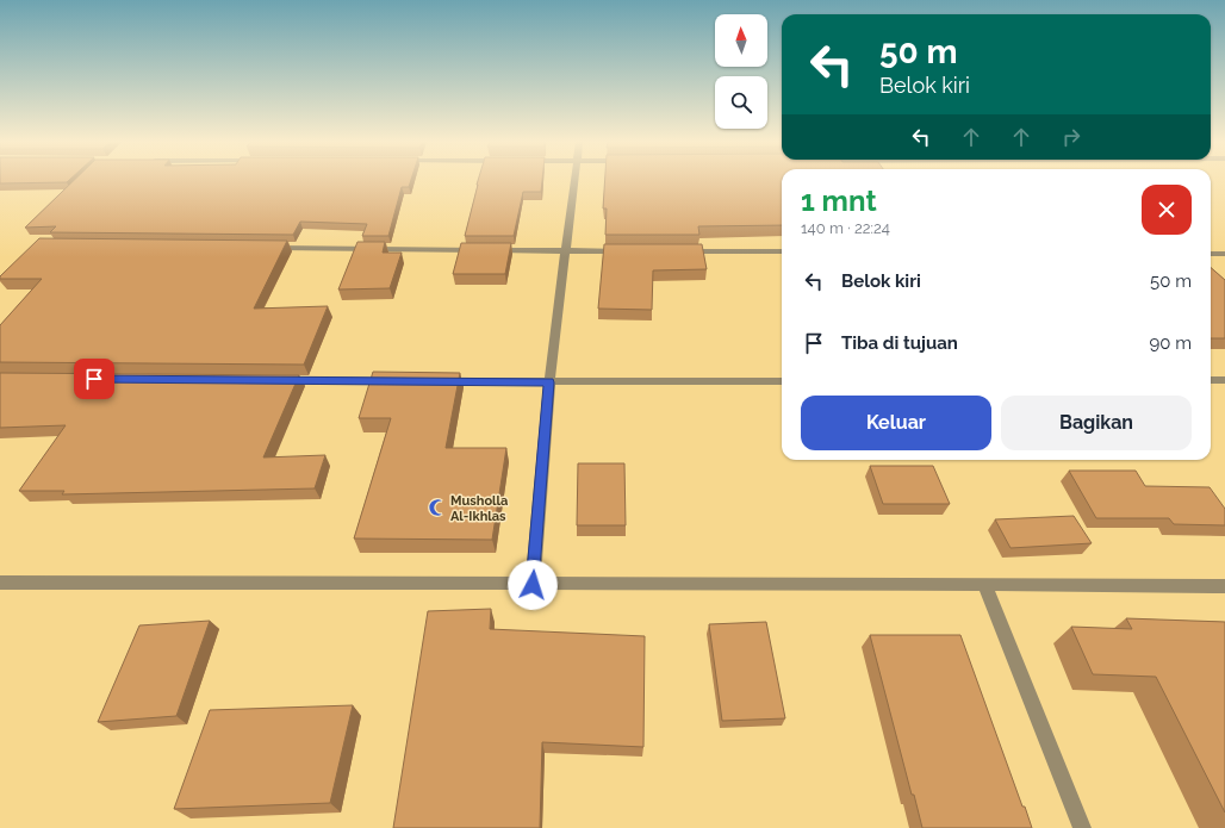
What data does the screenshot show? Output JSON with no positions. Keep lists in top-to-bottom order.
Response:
{
  "places": {
    "mosque": ["Musholla Al-Ikhlas"]
  },
  "north": "top",
  "page": {
    "turn": ["50 m", "Belok kiri"],
    "heading": ["1 mnt", "140 m · 22:24"],
    "list": [
      {
        "name": "Belok kiri",
        "value": "50 m"
      },
      {
        "name": "Tiba di tujuan",
        "value": "90 m"
      }
    ],
    "buttons": ["Keluar", "Bagikan"]
  }
}
